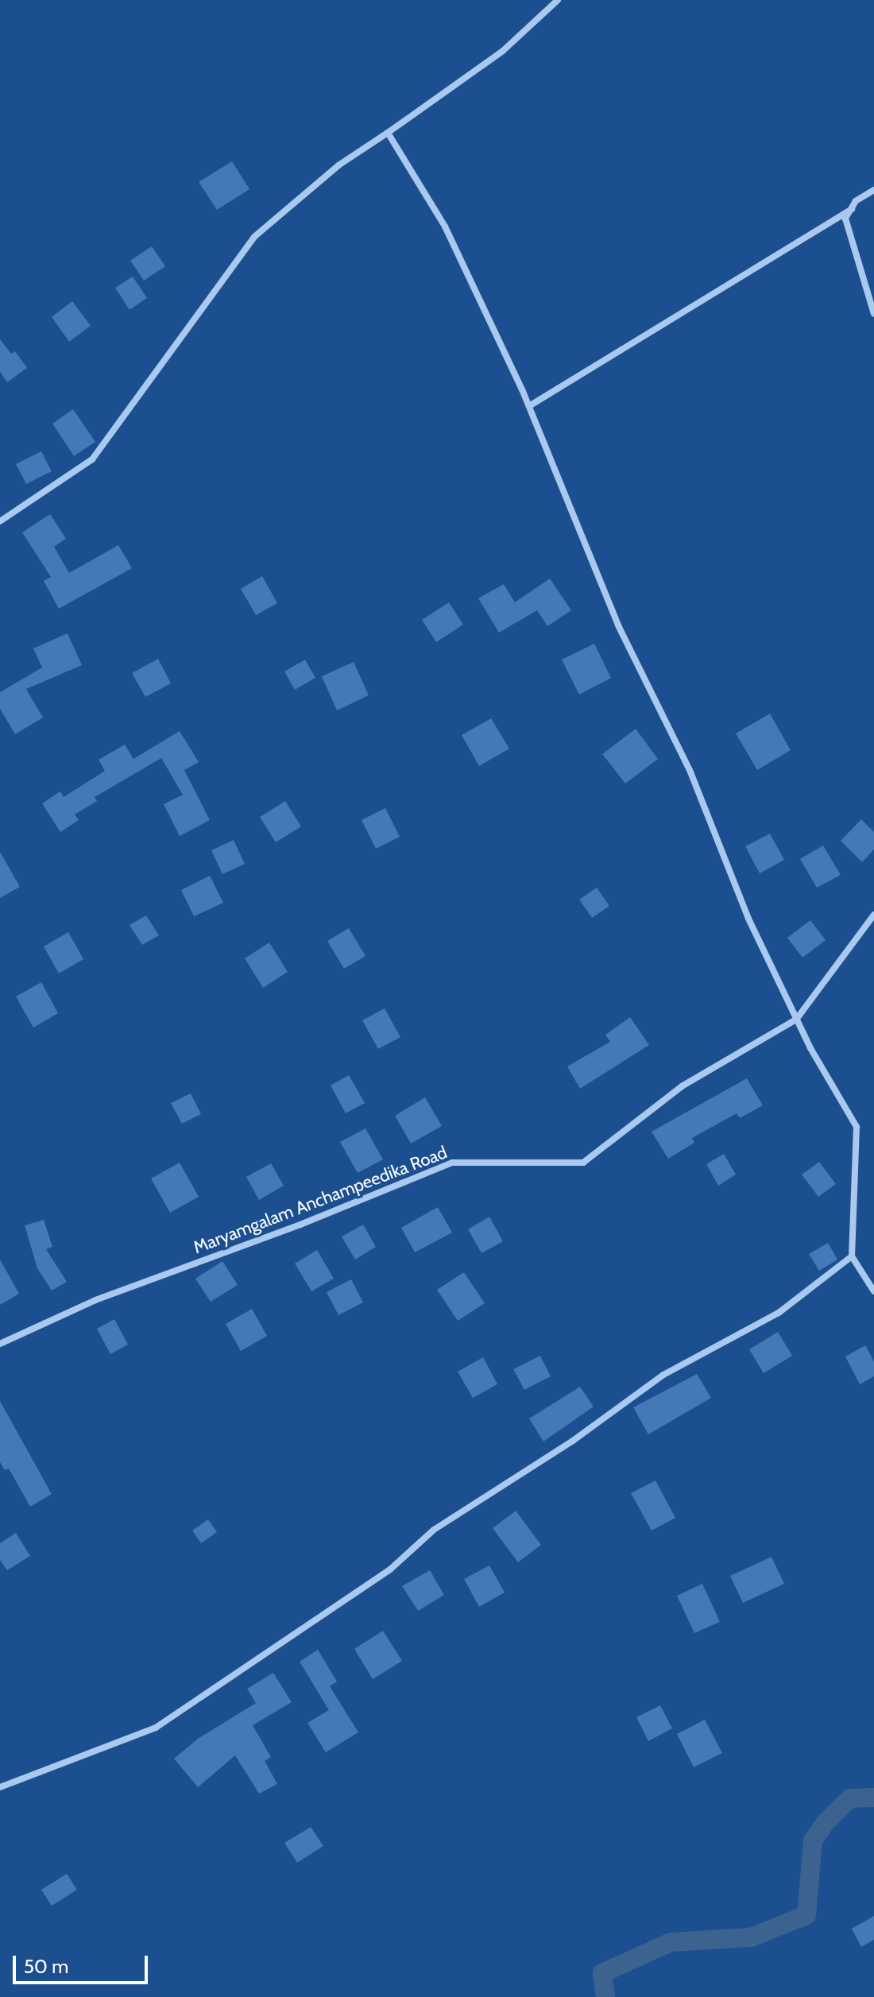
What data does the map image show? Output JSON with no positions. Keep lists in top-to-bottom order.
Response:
{
  "streets": {
    "street": ["Maryamgalam Anchampeedika Road"]
  },
  "scale_bar": "50 m"
}
